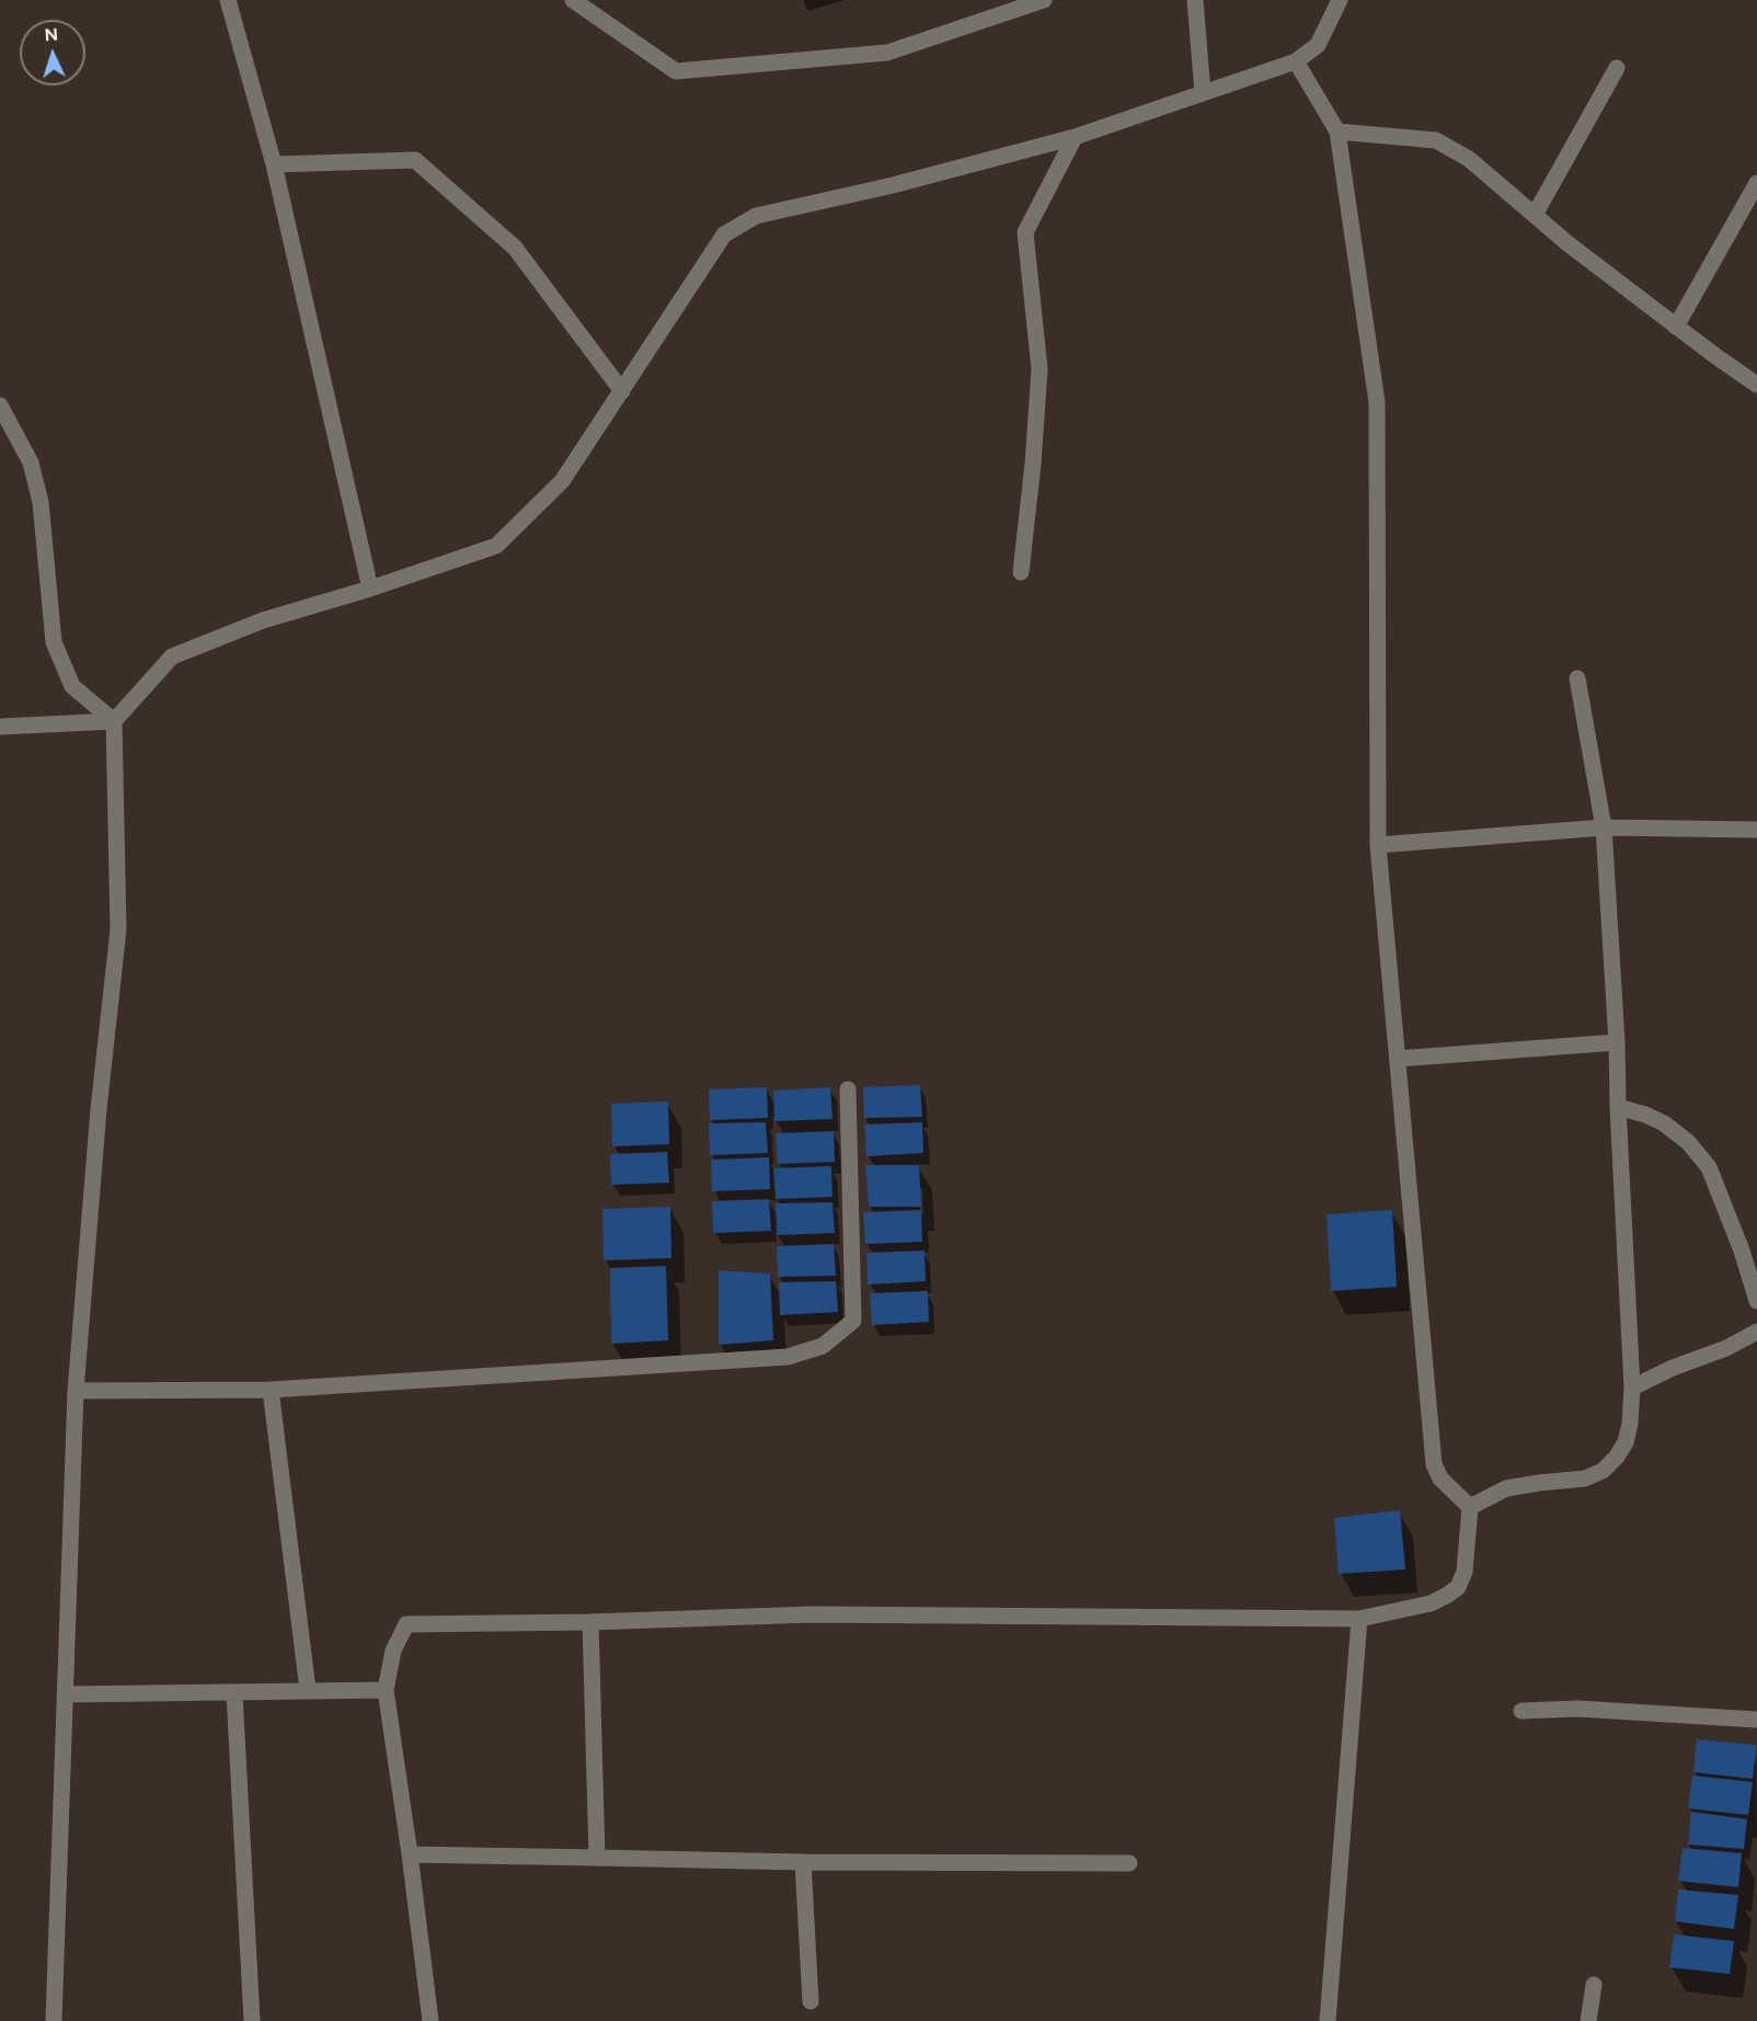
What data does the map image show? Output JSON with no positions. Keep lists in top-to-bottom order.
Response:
{
  "north": "top"
}
